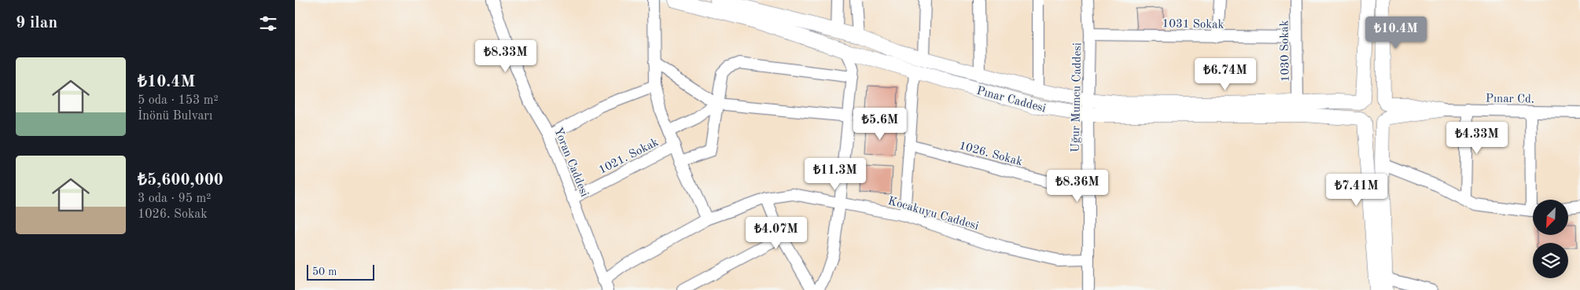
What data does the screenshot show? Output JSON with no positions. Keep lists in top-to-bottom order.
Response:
{
  "streets": {
    "main road": ["Pınar Caddesi"],
    "street": [
      "1031 Sokak",
      "1030 Sokak",
      "Uğur Mumcu Caddesi",
      "Pınar Cd.",
      "1026. Sokak",
      "1021. Sokak",
      "Yoran Caddesi",
      "Kocakuyu Caddesi"
    ]
  },
  "crossings": [
    ["1031 Sokak", "1030 Sokak"],
    ["1031 Sokak", "Uğur Mumcu Caddesi"],
    ["1030 Sokak", "Pınar Caddesi"],
    ["Uğur Mumcu Caddesi", "Pınar Caddesi"],
    ["Uğur Mumcu Caddesi", "1026. Sokak"],
    ["Uğur Mumcu Caddesi", "Kocakuyu Caddesi"],
    ["1021. Sokak", "Yoran Caddesi"],
    ["Yoran Caddesi", "Kocakuyu Caddesi"]
  ],
  "scale_bar": "50 m",
  "north": "bottom left",
  "page": {
    "heading": "9 ilan",
    "price": [
      "₺10.4M",
      "₺8.33M",
      "₺6.74M",
      "₺5.6M",
      "₺4.33M",
      "₺11.3M",
      "₺8.36M",
      "₺7.41M",
      "₺4.07M"
    ],
    "list": [
      {
        "name": "₺10.4M",
        "note": "5 oda · 153 m² · İnönü Bulvarı"
      },
      {
        "name": "₺5,600,000",
        "note": "3 oda · 95 m² · 1026. Sokak"
      }
    ],
    "scale": "50 m"
  }
}
